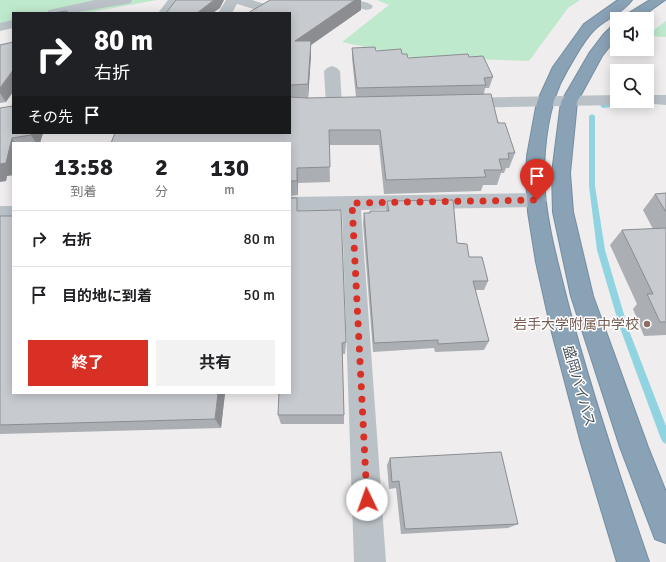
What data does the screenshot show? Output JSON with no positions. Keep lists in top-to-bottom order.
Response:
{
  "streets": {
    "highway": ["盛岡バイパス"]
  },
  "places": ["岩手大学附属中学校"],
  "page": {
    "turn": ["80 m", "右折"],
    "then": "その先",
    "eta": [
      "13:58",
      "到着",
      "2",
      "分",
      "130",
      "m"
    ],
    "list": [
      {
        "name": "右折",
        "value": "80 m"
      },
      {
        "name": "目的地に到着",
        "value": "50 m"
      }
    ],
    "buttons": ["終了", "共有"]
  }
}
